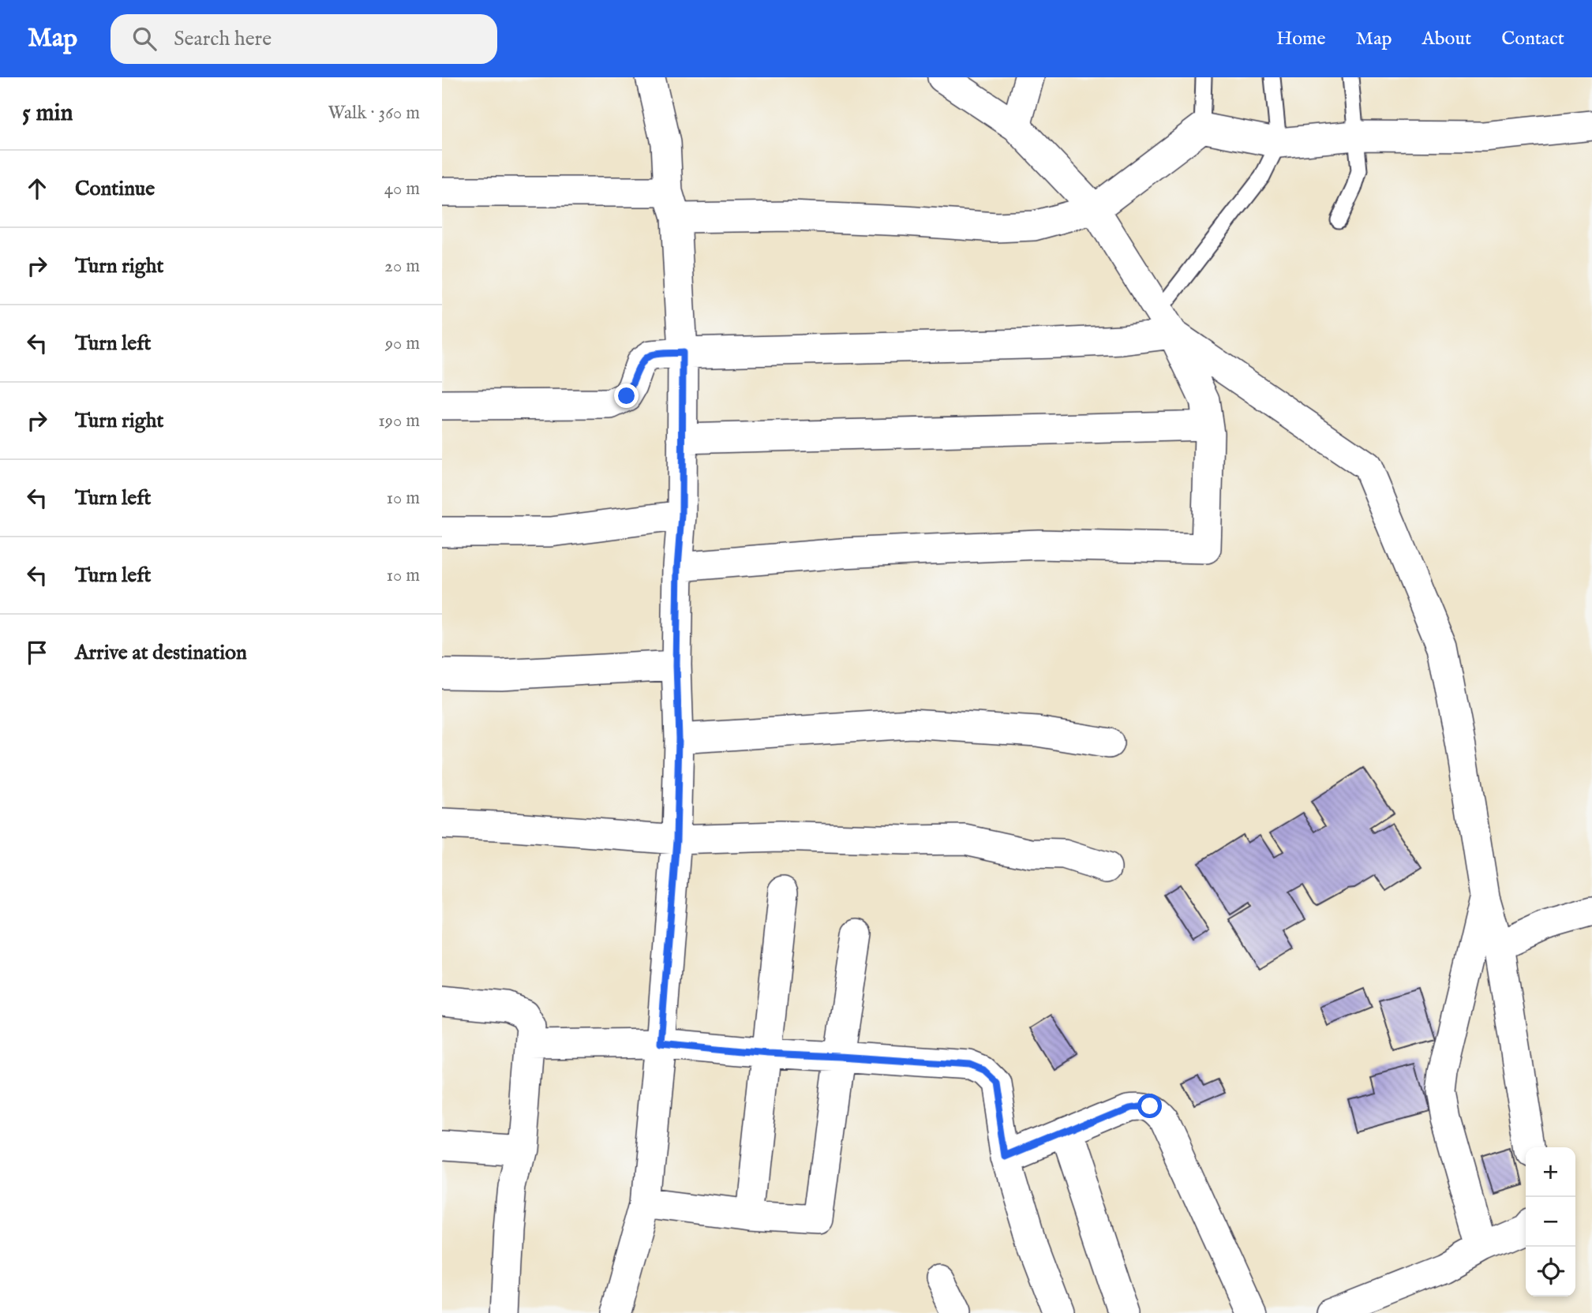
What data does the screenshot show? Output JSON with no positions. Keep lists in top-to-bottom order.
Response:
{
  "page": {
    "header": "Map",
    "search": "Search here",
    "nav": [
      "Home",
      "Map",
      "About",
      "Contact"
    ],
    "heading": ["5 min", "Walk · 360 m"],
    "list": [
      ["Continue", "40 m"],
      ["Turn right", "20 m"],
      ["Turn left", "90 m"],
      ["Turn right", "190 m"],
      ["Turn left", "10 m"],
      ["Turn left", "10 m"],
      "Arrive at destination"
    ],
    "map_buttons": ["+", "−"]
  }
}
